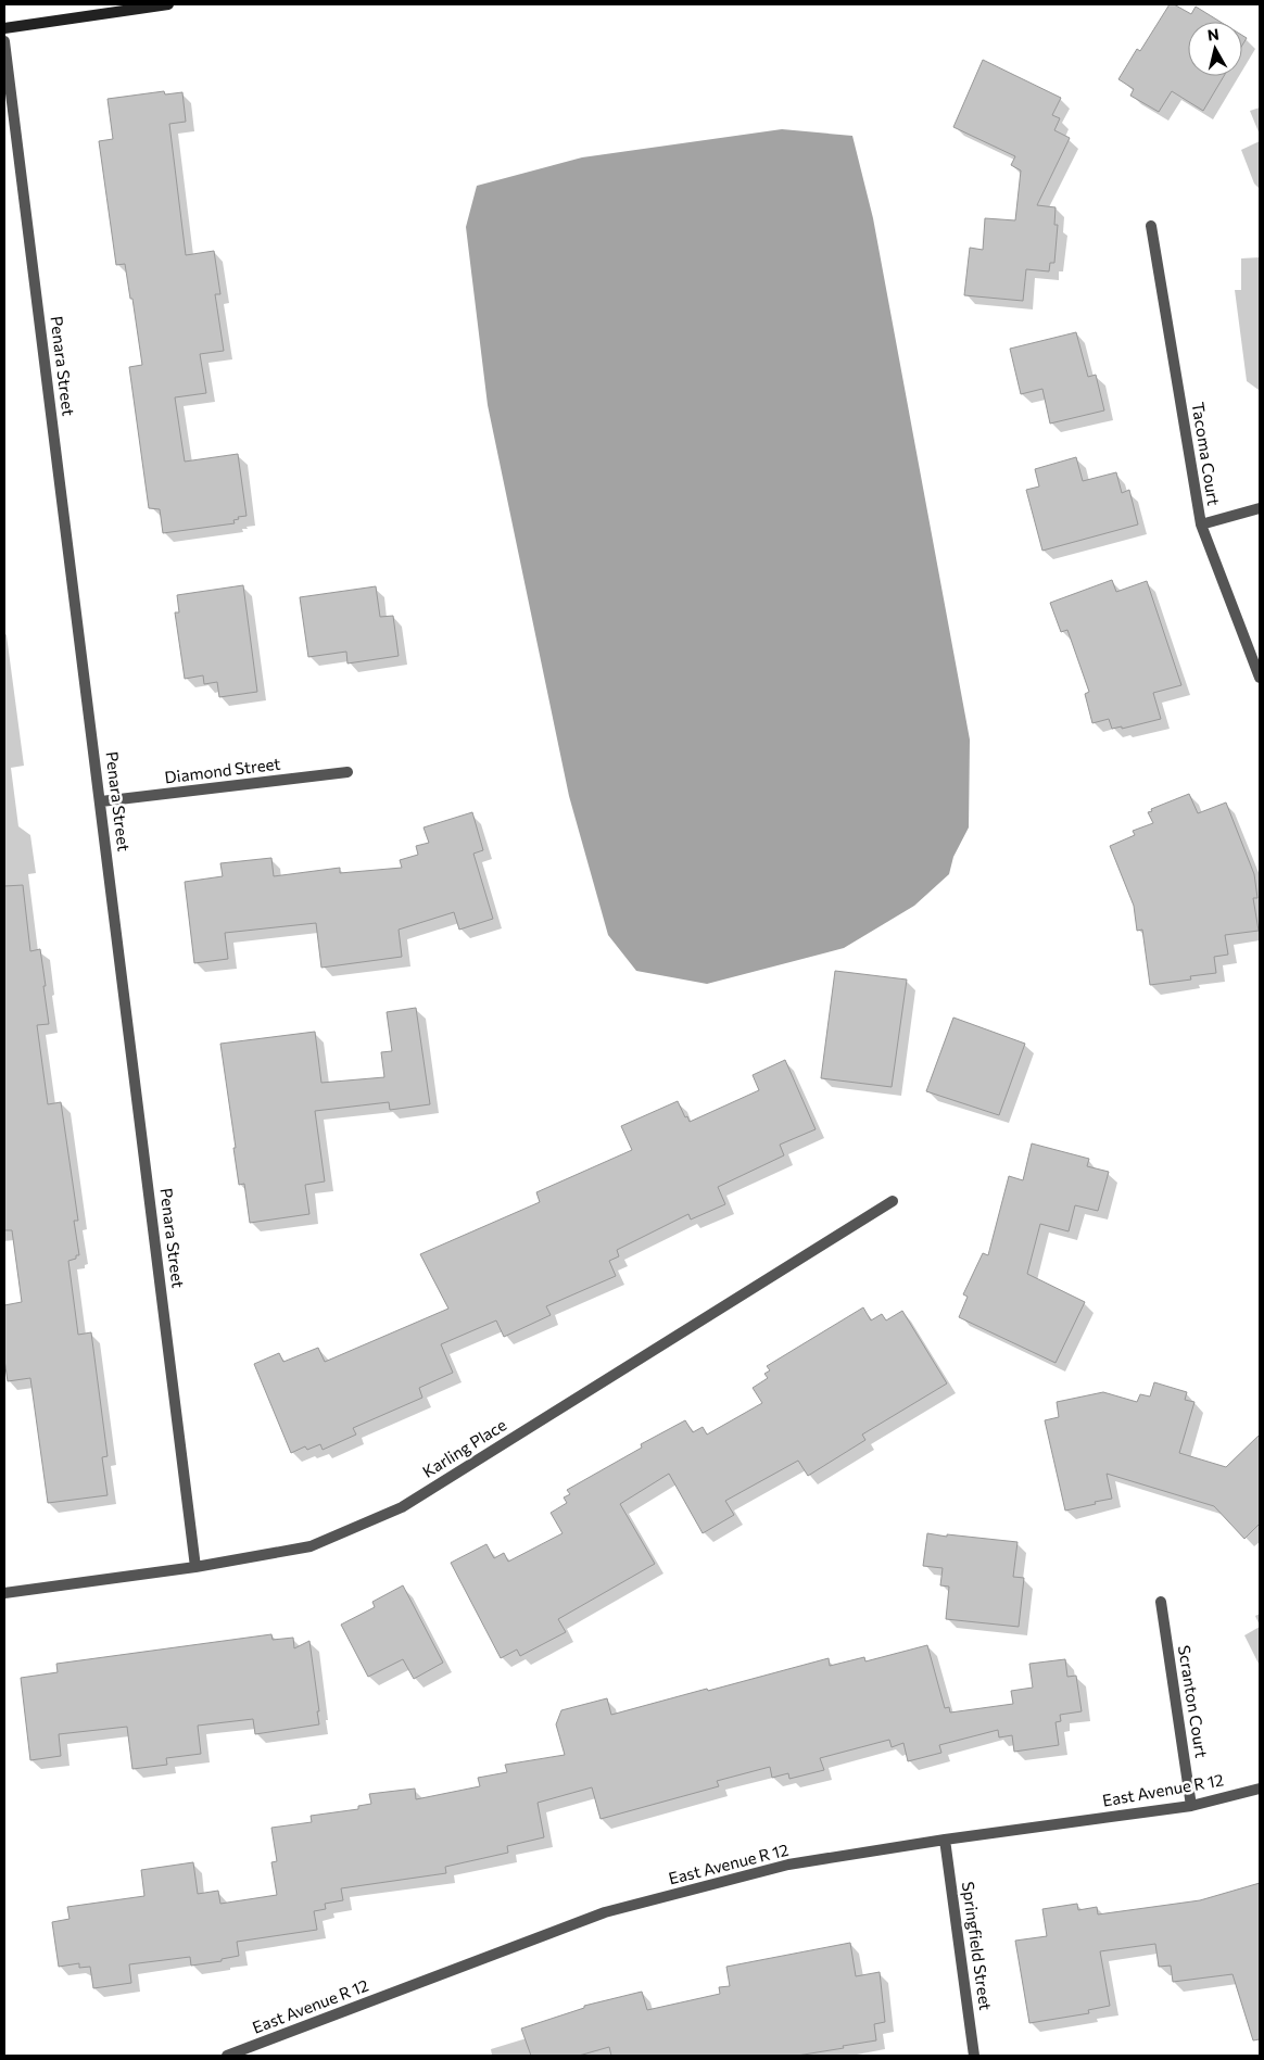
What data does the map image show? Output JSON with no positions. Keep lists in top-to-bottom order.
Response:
{
  "streets": {
    "street": [
      "Penara Street",
      "Tacoma Court",
      "Diamond Street",
      "Karling Place",
      "Scranton Court",
      "East Avenue R 12",
      "Springfield Street"
    ]
  },
  "crossings": [
    ["Penara Street", "Diamond Street"],
    ["Penara Street", "Karling Place"],
    ["Scranton Court", "East Avenue R 12"],
    ["East Avenue R 12", "Springfield Street"]
  ],
  "north": "top"
}
